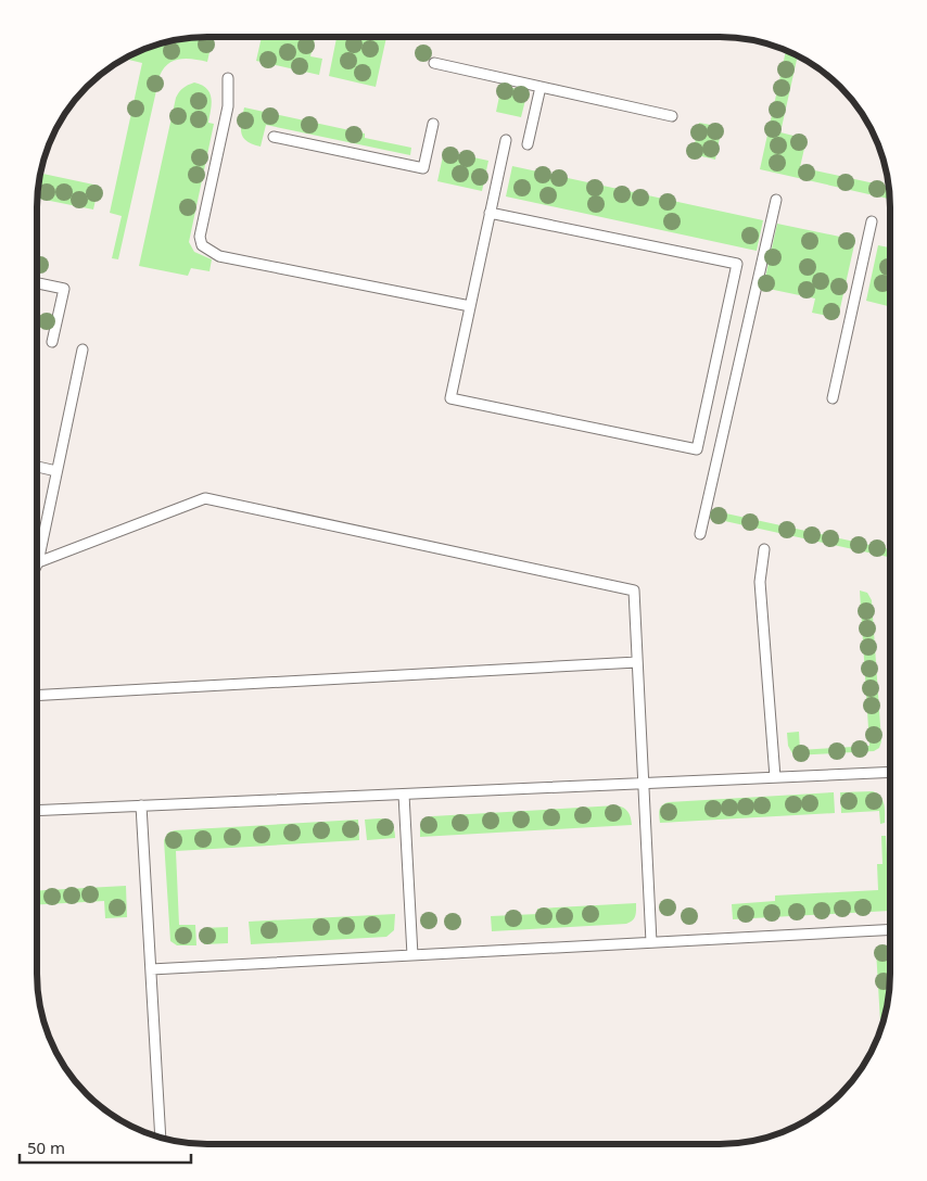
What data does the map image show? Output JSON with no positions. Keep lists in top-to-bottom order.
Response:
{
  "scale_bar": "50 m"
}
